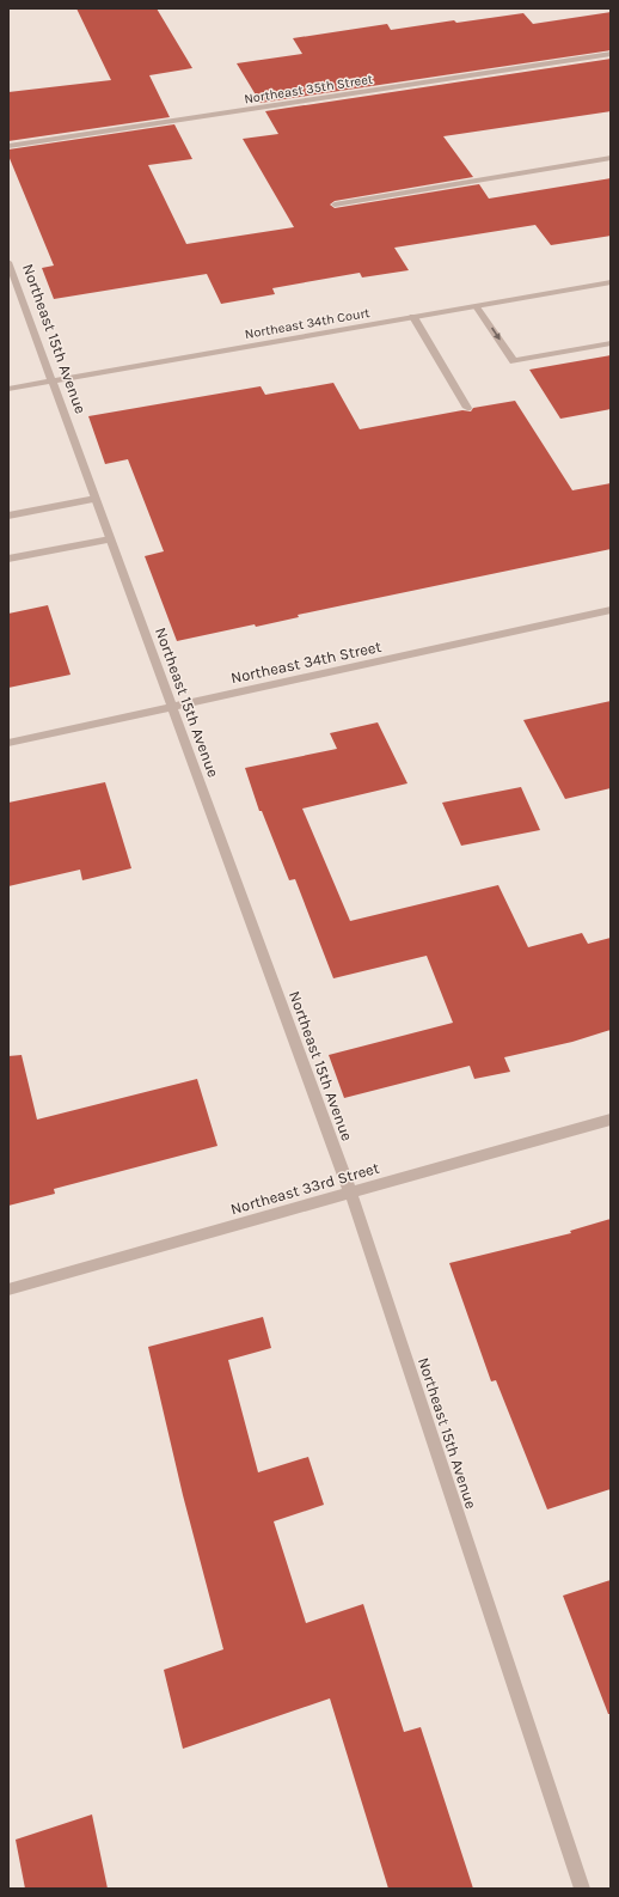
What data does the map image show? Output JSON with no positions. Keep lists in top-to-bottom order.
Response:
{
  "streets": {
    "street": [
      "Northeast 35th Street",
      "Northeast 34th Court",
      "Northeast 15th Avenue",
      "Northeast 34th Street",
      "Northeast 33rd Street"
    ]
  },
  "crossings": [
    ["Northeast 34th Court", "Northeast 15th Avenue"],
    ["Northeast 15th Avenue", "Northeast 34th Street"],
    ["Northeast 15th Avenue", "Northeast 33rd Street"]
  ]
}
